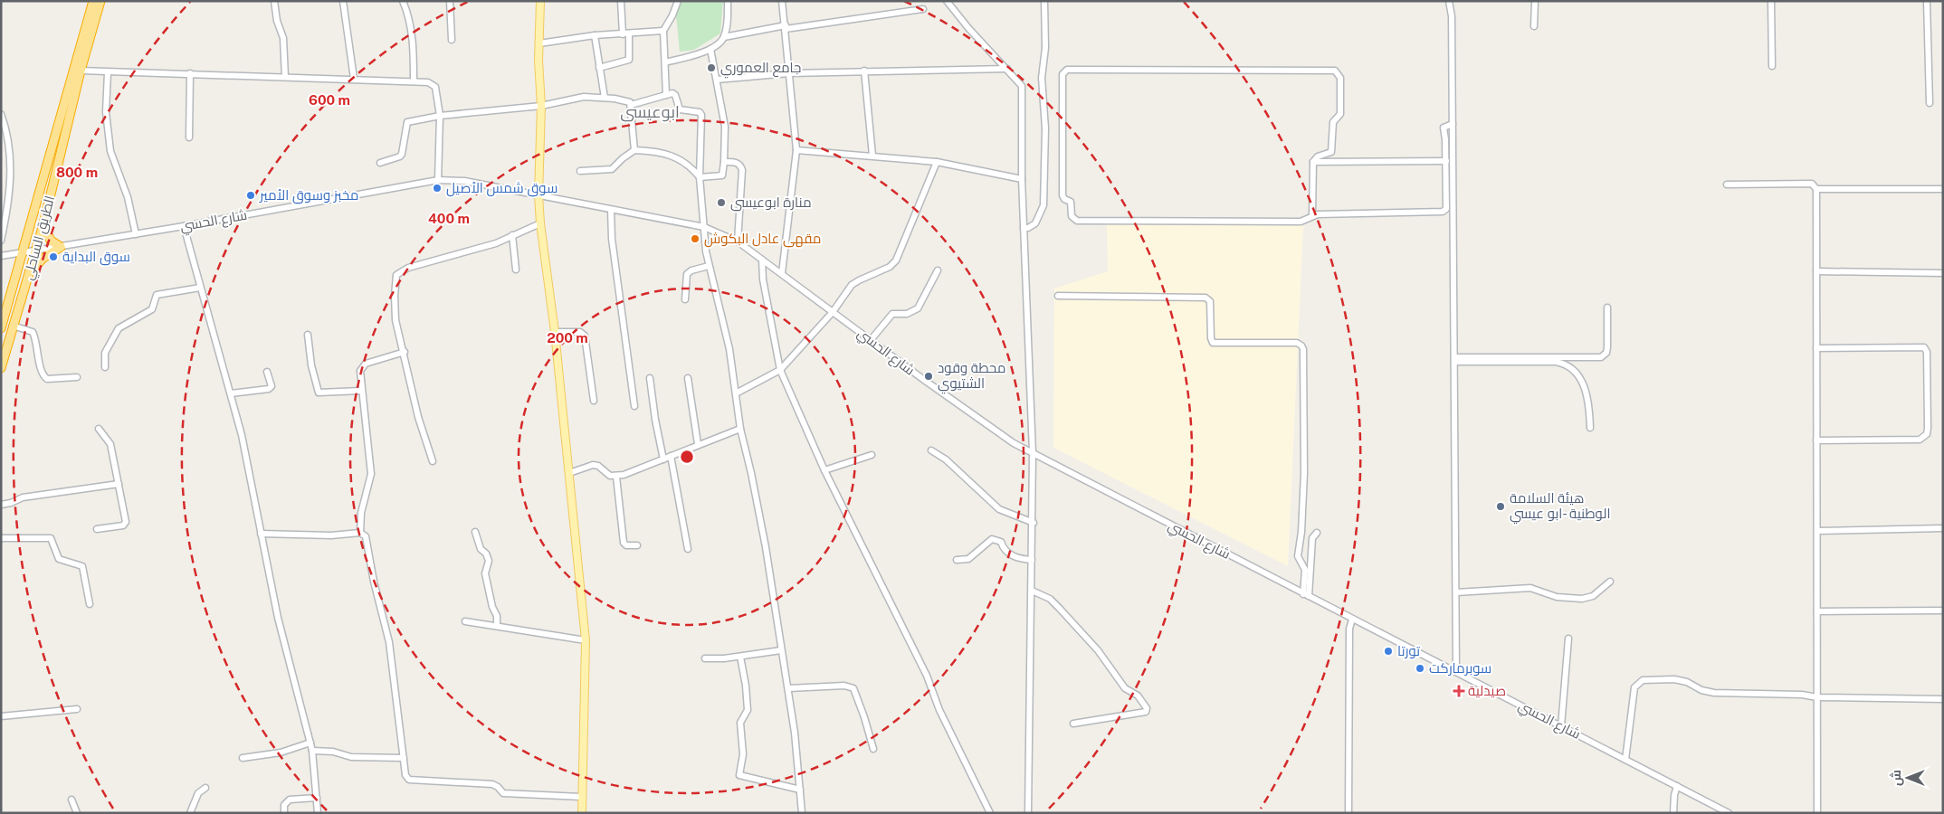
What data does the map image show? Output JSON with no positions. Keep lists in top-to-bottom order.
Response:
{
  "streets": {
    "highway": ["الطريق الساحلي"],
    "street": ["شارع الحسي"]
  },
  "crossings": [
    ["شارع الحسي", "الطريق الساحلي"]
  ],
  "districts": ["ابوعيسى"],
  "places": {
    "other": [
      "جامع العموري",
      "سوق شمس الأصيل",
      "مخبز وسوق الأمير",
      "منارة ابوعيسى",
      "مقهى عادل البكوش",
      "سوق البداية",
      "محطة وقود الشتيوي",
      "هيئة السلامة الوطنية -ابو عيسي",
      "تورتا",
      "سوبرماركت"
    ],
    "health": ["صيدلية"]
  },
  "north": "left",
  "rings": [
    "600 m",
    "800 m",
    "400 m",
    "200 m"
  ]
}
